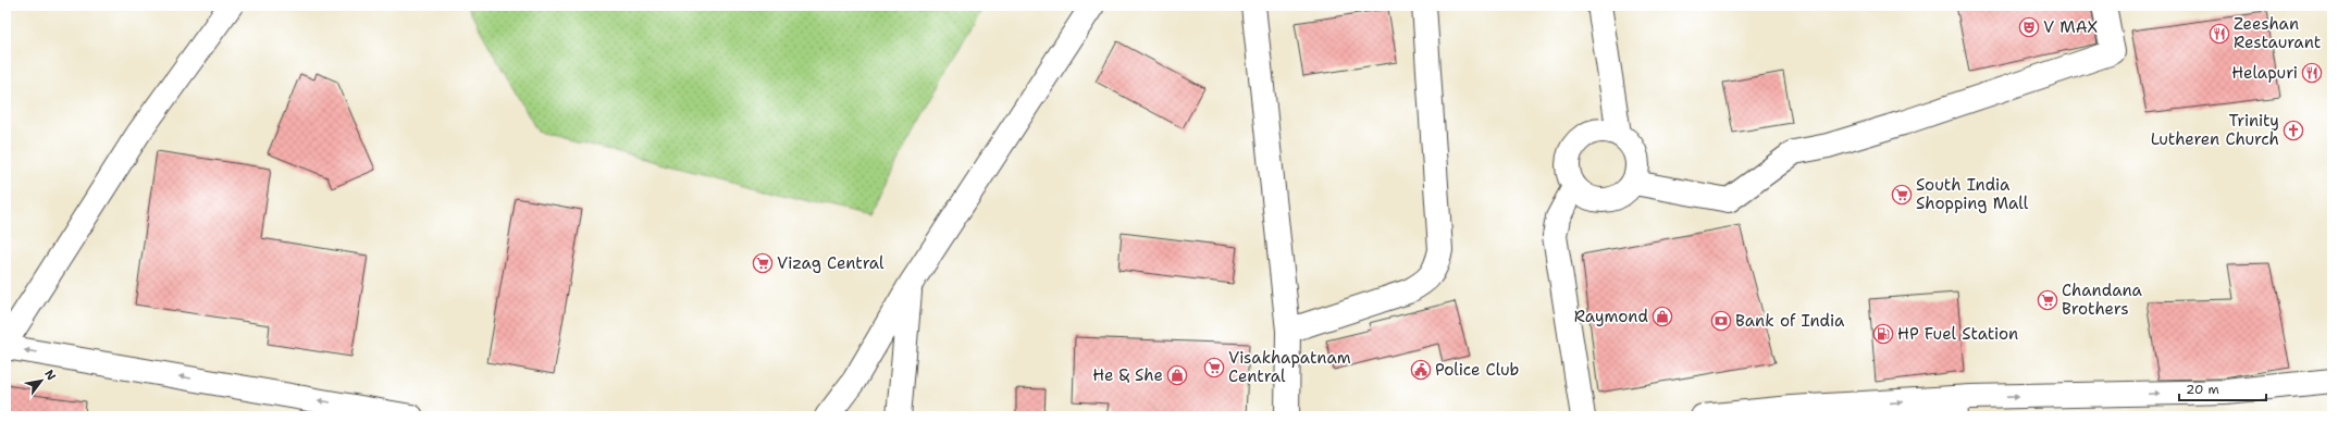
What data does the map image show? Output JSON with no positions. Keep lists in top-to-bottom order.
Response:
{
  "places": {
    "theatre": ["V MAX"],
    "restaurant": ["Zeeshan Restaurant", "Helapuri"],
    "church": ["Trinity Lutheren Church"],
    "supermarket": [
      "South India Shopping Mall",
      "Vizag Central",
      "Chandana Brothers",
      "Visakhapatnam Central"
    ],
    "shop": ["Raymond", "He & She"],
    "bank": ["Bank of India"],
    "fuel station": ["HP Fuel Station"],
    "public building": ["Police Club"]
  },
  "scale_bar": "20 m",
  "north": "top right"
}
